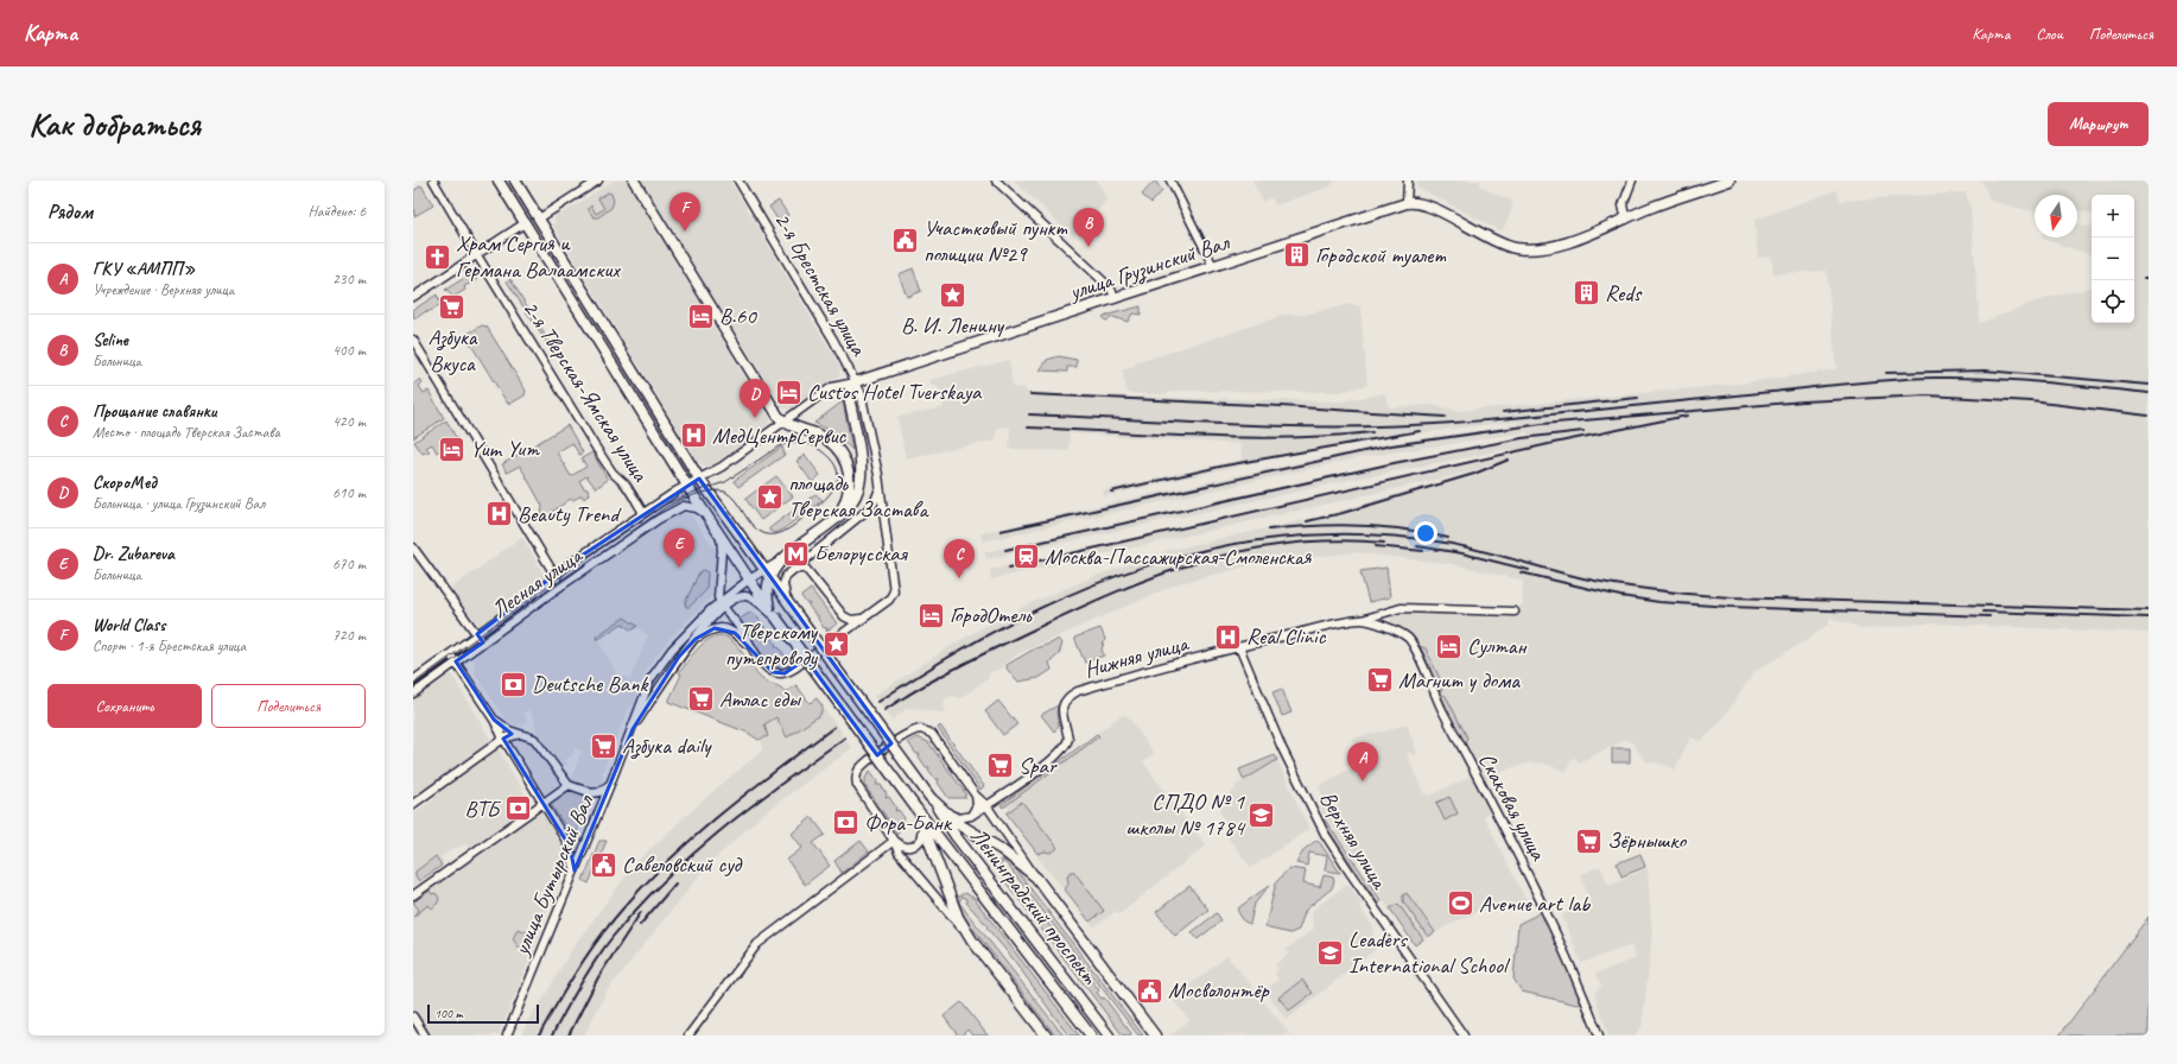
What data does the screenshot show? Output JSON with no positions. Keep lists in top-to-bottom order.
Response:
{
  "streets": {
    "main road": ["улица Грузинский Вал", "Ленинградский проспект"],
    "street": [
      "2-я Брестская улица",
      "2-я Тверская-Ямская улица",
      "Лесная улица",
      "Нижняя улица",
      "Скаковая улица",
      "Верхняя улица",
      "улица Бутырский Вал"
    ]
  },
  "crossings": [
    ["улица Грузинский Вал", "2-я Брестская улица"],
    ["улица Грузинский Вал", "Лесная улица"],
    ["2-я Тверская-Ямская улица", "Лесная улица"],
    ["Нижняя улица", "Скаковая улица"],
    ["Нижняя улица", "Верхняя улица"]
  ],
  "places": {
    "public building": ["Участковый пункт полиции №29", "Савеловский cуд", "Мосволонтёр"],
    "building": ["Городской туалет", "Reds"],
    "church": ["Храм Сергия и Германа Валаамских"],
    "place": ["В. И. Ленину", "площадь Тверская Застава", "Тверскому путепроводу"],
    "supermarket": [
      "Азбука Вкуса",
      "Магнит у дома",
      "Атлас еды",
      "Азбука daily",
      "Spar",
      "Зёрнышко"
    ],
    "hotel": [
      "B.60",
      "Custos Hotel Tverskaya",
      "Yum Yum",
      "ГородОтель",
      "Султан"
    ],
    "hospital": ["МедЦентрСервис", "Beauty Trend", "Real Clinic"],
    "metro station": ["Белорусская"],
    "station": ["Москва-Пассажирская-Смоленская"],
    "bank": ["Deutsche Bank", "ВТБ", "Фора-Банк"],
    "school or university": ["СПДО № 1 школы № 1784", "Leaders International School"],
    "sports": ["Avenue art lab"]
  },
  "scale_bar": "100 m",
  "north": "bottom",
  "page": {
    "header": "Карта",
    "nav": ["Карта", "Слои", "Поделиться"],
    "buttons": [
      "Маршрут",
      ["Сохранить", "Поделиться"]
    ],
    "title": "Как добраться",
    "heading": ["Рядом", "Найдено: 6"],
    "pins": [
      "F",
      "B",
      "D",
      "E",
      "C",
      "A"
    ],
    "map_buttons": ["+", "−"],
    "list": [
      {
        "mark": "A",
        "name": "ГКУ «АМПП»",
        "note": "Учреждение · Верхняя улица",
        "value": "230 m"
      },
      {
        "mark": "B",
        "name": "Seline",
        "note": "Больница",
        "value": "400 m"
      },
      {
        "mark": "C",
        "name": "Прощание славянки",
        "note": "Место · площадь Тверская Застава",
        "value": "420 m"
      },
      {
        "mark": "D",
        "name": "СкороМед",
        "note": "Больница · улица Грузинский Вал",
        "value": "610 m"
      },
      {
        "mark": "E",
        "name": "Dr. Zubareva",
        "note": "Больница",
        "value": "670 m"
      },
      {
        "mark": "F",
        "name": "World Class",
        "note": "Спорт · 1-я Брестская улица",
        "value": "720 m"
      }
    ],
    "scale": "100 m"
  }
}
